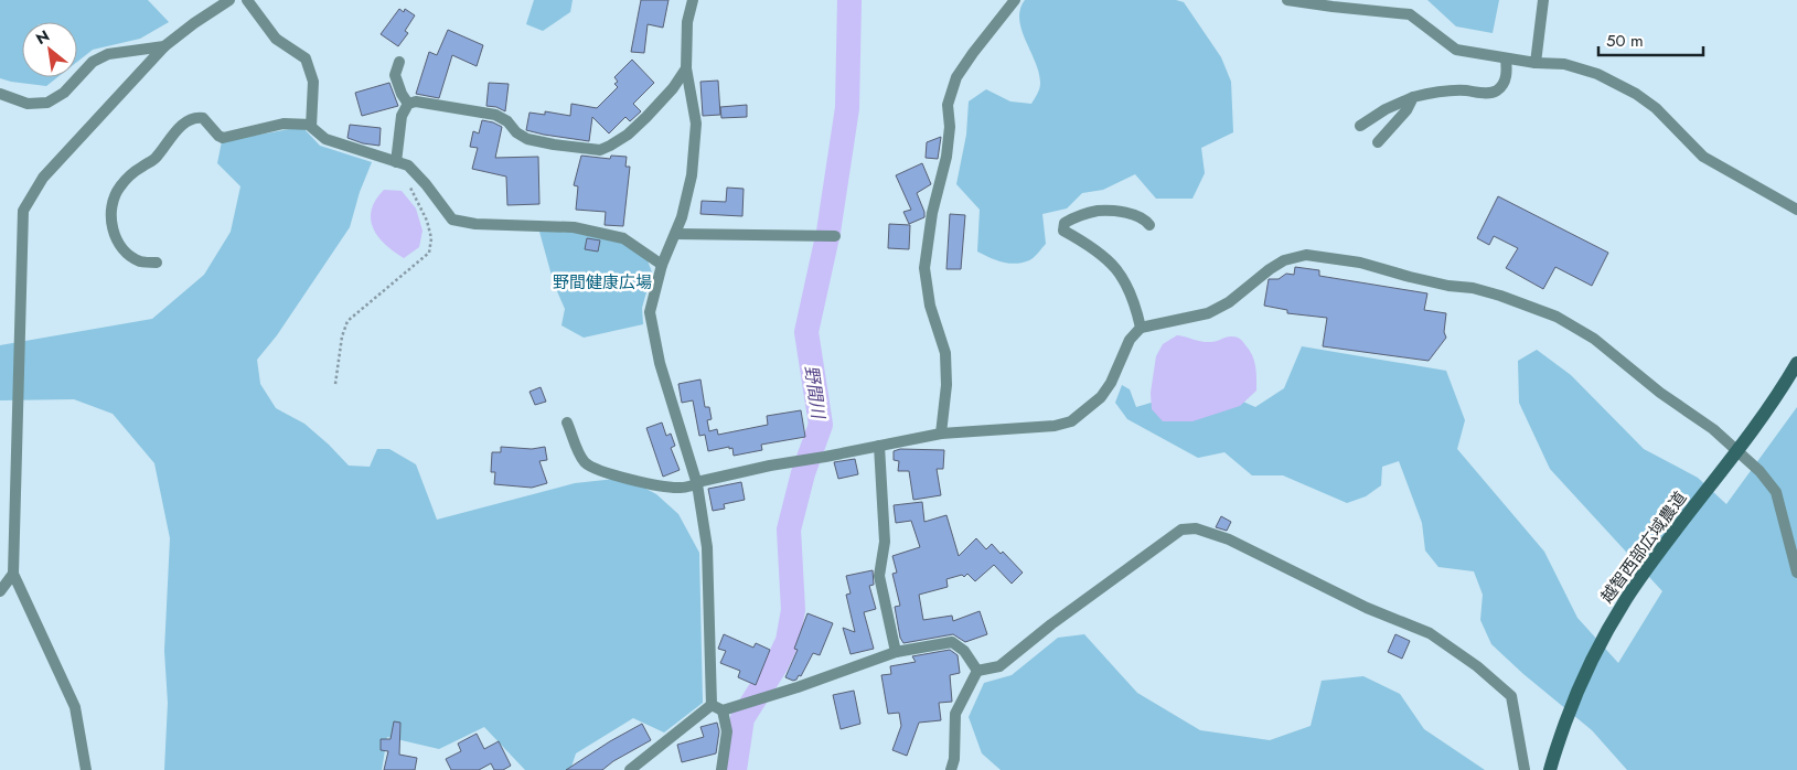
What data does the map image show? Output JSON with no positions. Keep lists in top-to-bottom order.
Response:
{
  "streets": {
    "street": ["越智西部広域農道"]
  },
  "water": ["野間川"],
  "parks": ["野間健康広場"],
  "scale_bar": "50 m",
  "north": "top left"
}
